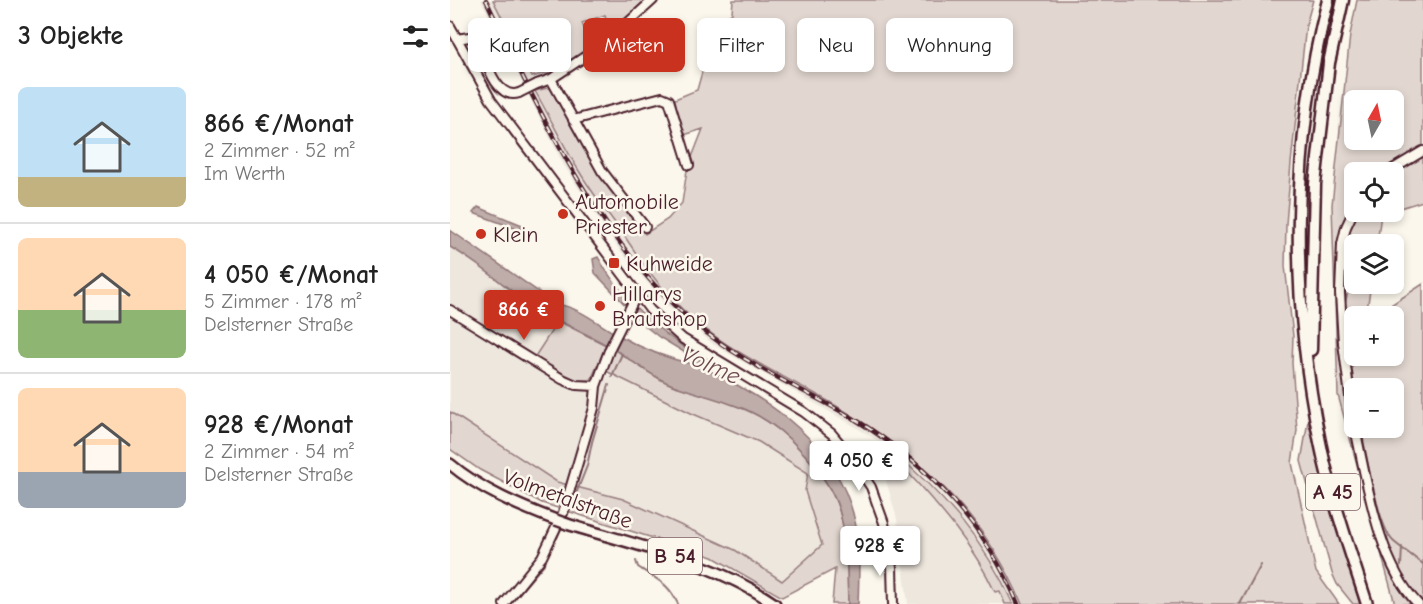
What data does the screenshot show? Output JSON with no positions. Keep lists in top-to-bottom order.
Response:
{
  "streets": {
    "highway": ["A 45"],
    "main road": ["Volmetalstraße", "B 54"]
  },
  "water": ["Volme"],
  "places": {
    "other": ["Automobile Priester", "Klein", "Hillarys Brautshop"],
    "transit": ["Kuhweide"]
  },
  "north": "top",
  "page": {
    "heading": "3 Objekte",
    "chip": [
      "Kaufen",
      "Mieten",
      "Filter",
      "Neu",
      "Wohnung"
    ],
    "list": [
      {
        "name": "866 €/Monat",
        "note": "2 Zimmer · 52 m² · Im Werth"
      },
      {
        "name": "4 050 €/Monat",
        "note": "5 Zimmer · 178 m² · Delsterner Straße"
      },
      {
        "name": "928 €/Monat",
        "note": "2 Zimmer · 54 m² · Delsterner Straße"
      }
    ],
    "map_buttons": ["+", "−"],
    "price": ["866 €", "4 050 €", "928 €"]
  }
}
